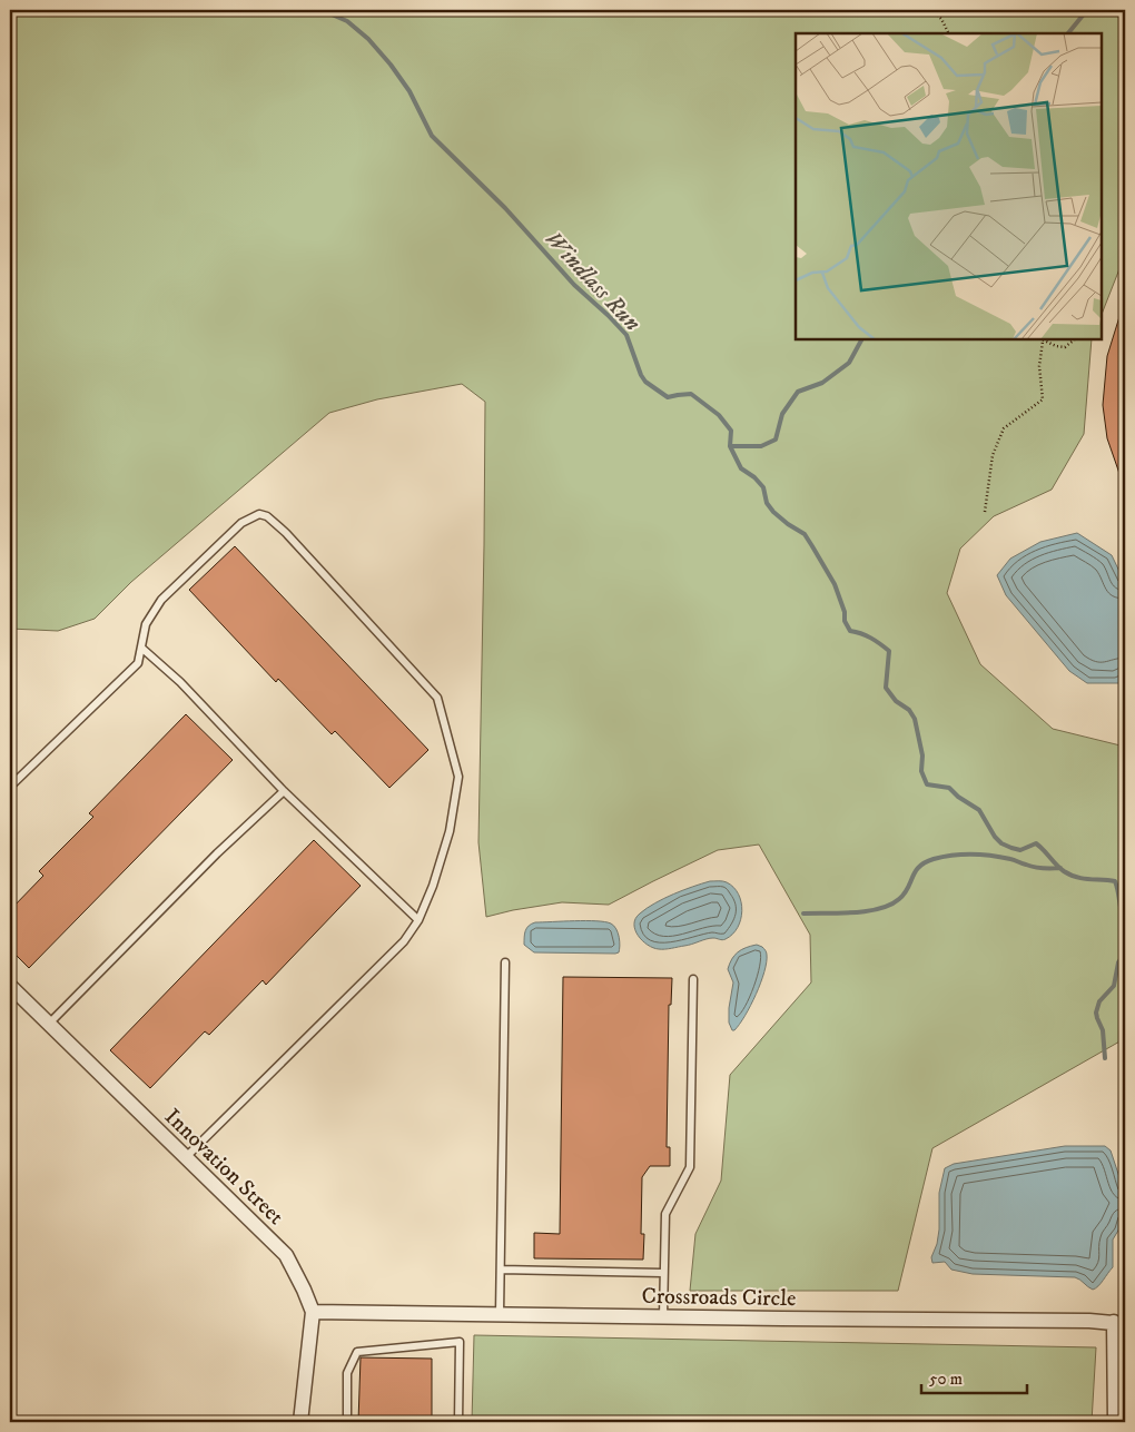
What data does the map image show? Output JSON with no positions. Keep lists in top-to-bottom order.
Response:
{
  "streets": {
    "street": ["Innovation Street", "Crossroads Circle"]
  },
  "crossings": [
    ["Innovation Street", "Crossroads Circle"]
  ],
  "water": ["Windlass Run"],
  "scale_bar": "50 m"
}
